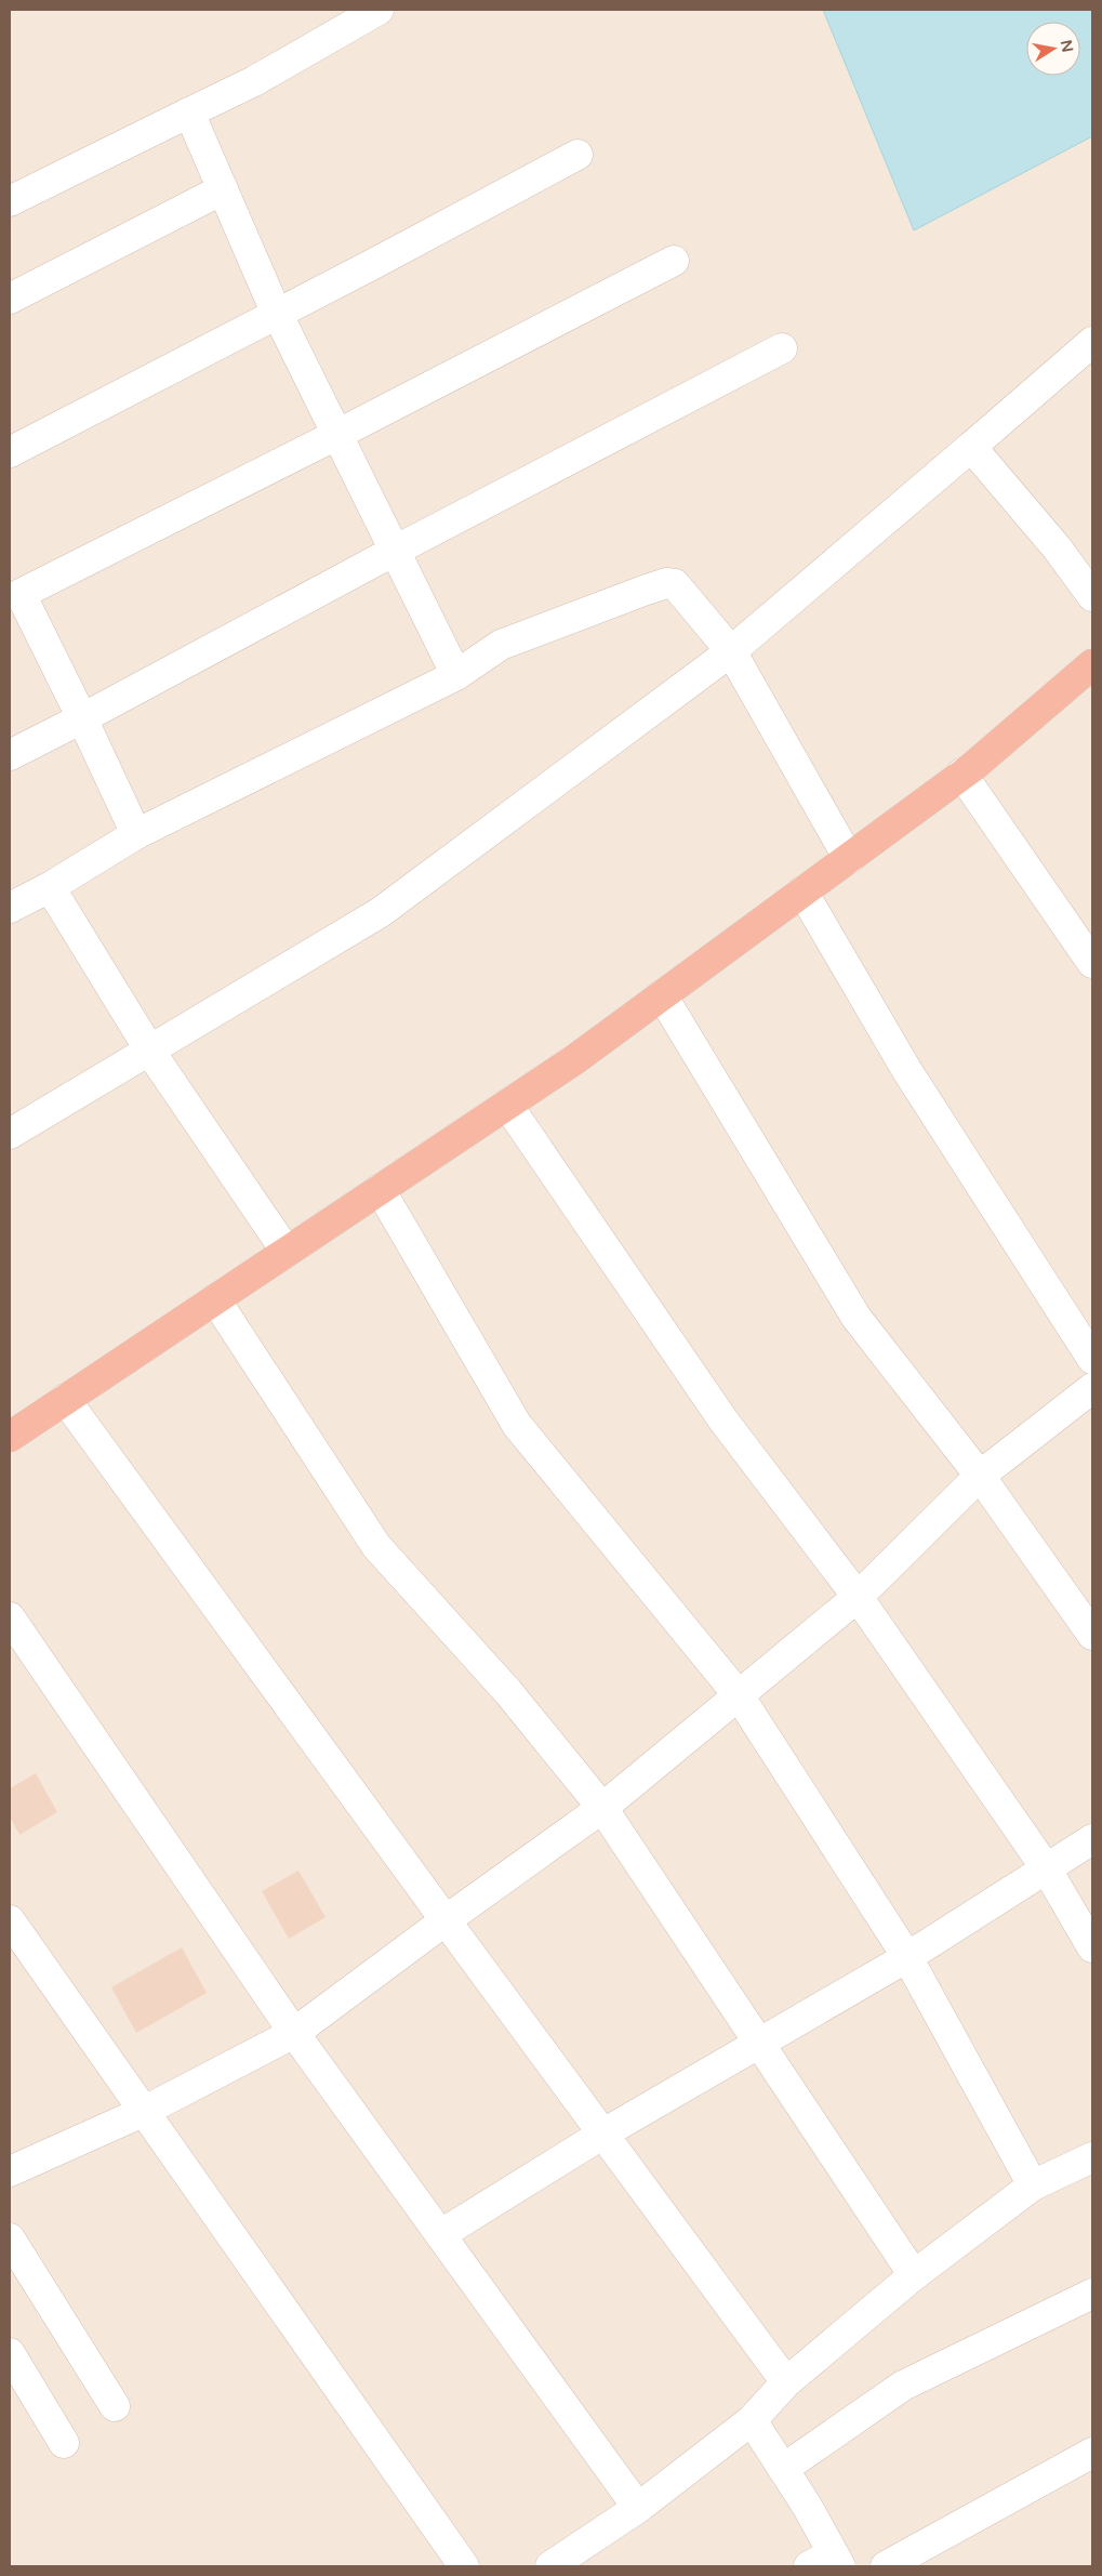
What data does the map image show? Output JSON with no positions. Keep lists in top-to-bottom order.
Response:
{
  "north": "right"
}
